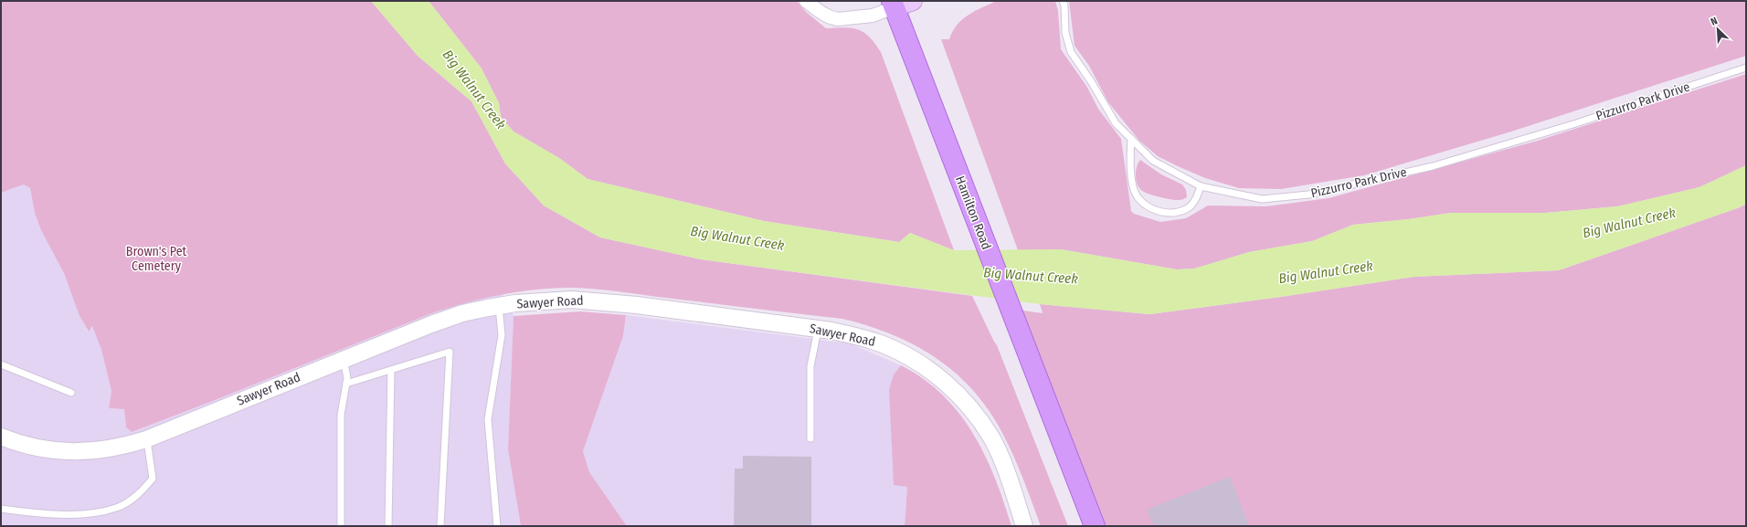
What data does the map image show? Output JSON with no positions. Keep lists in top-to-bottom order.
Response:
{
  "streets": {
    "main road": ["Hamilton Road"],
    "street": ["Sawyer Road"],
    "lane": ["Pizzurro Park Drive"]
  },
  "water": ["Big Walnut Creek"],
  "parks": ["Brown's Pet Cemetery"],
  "north": "top left"
}
